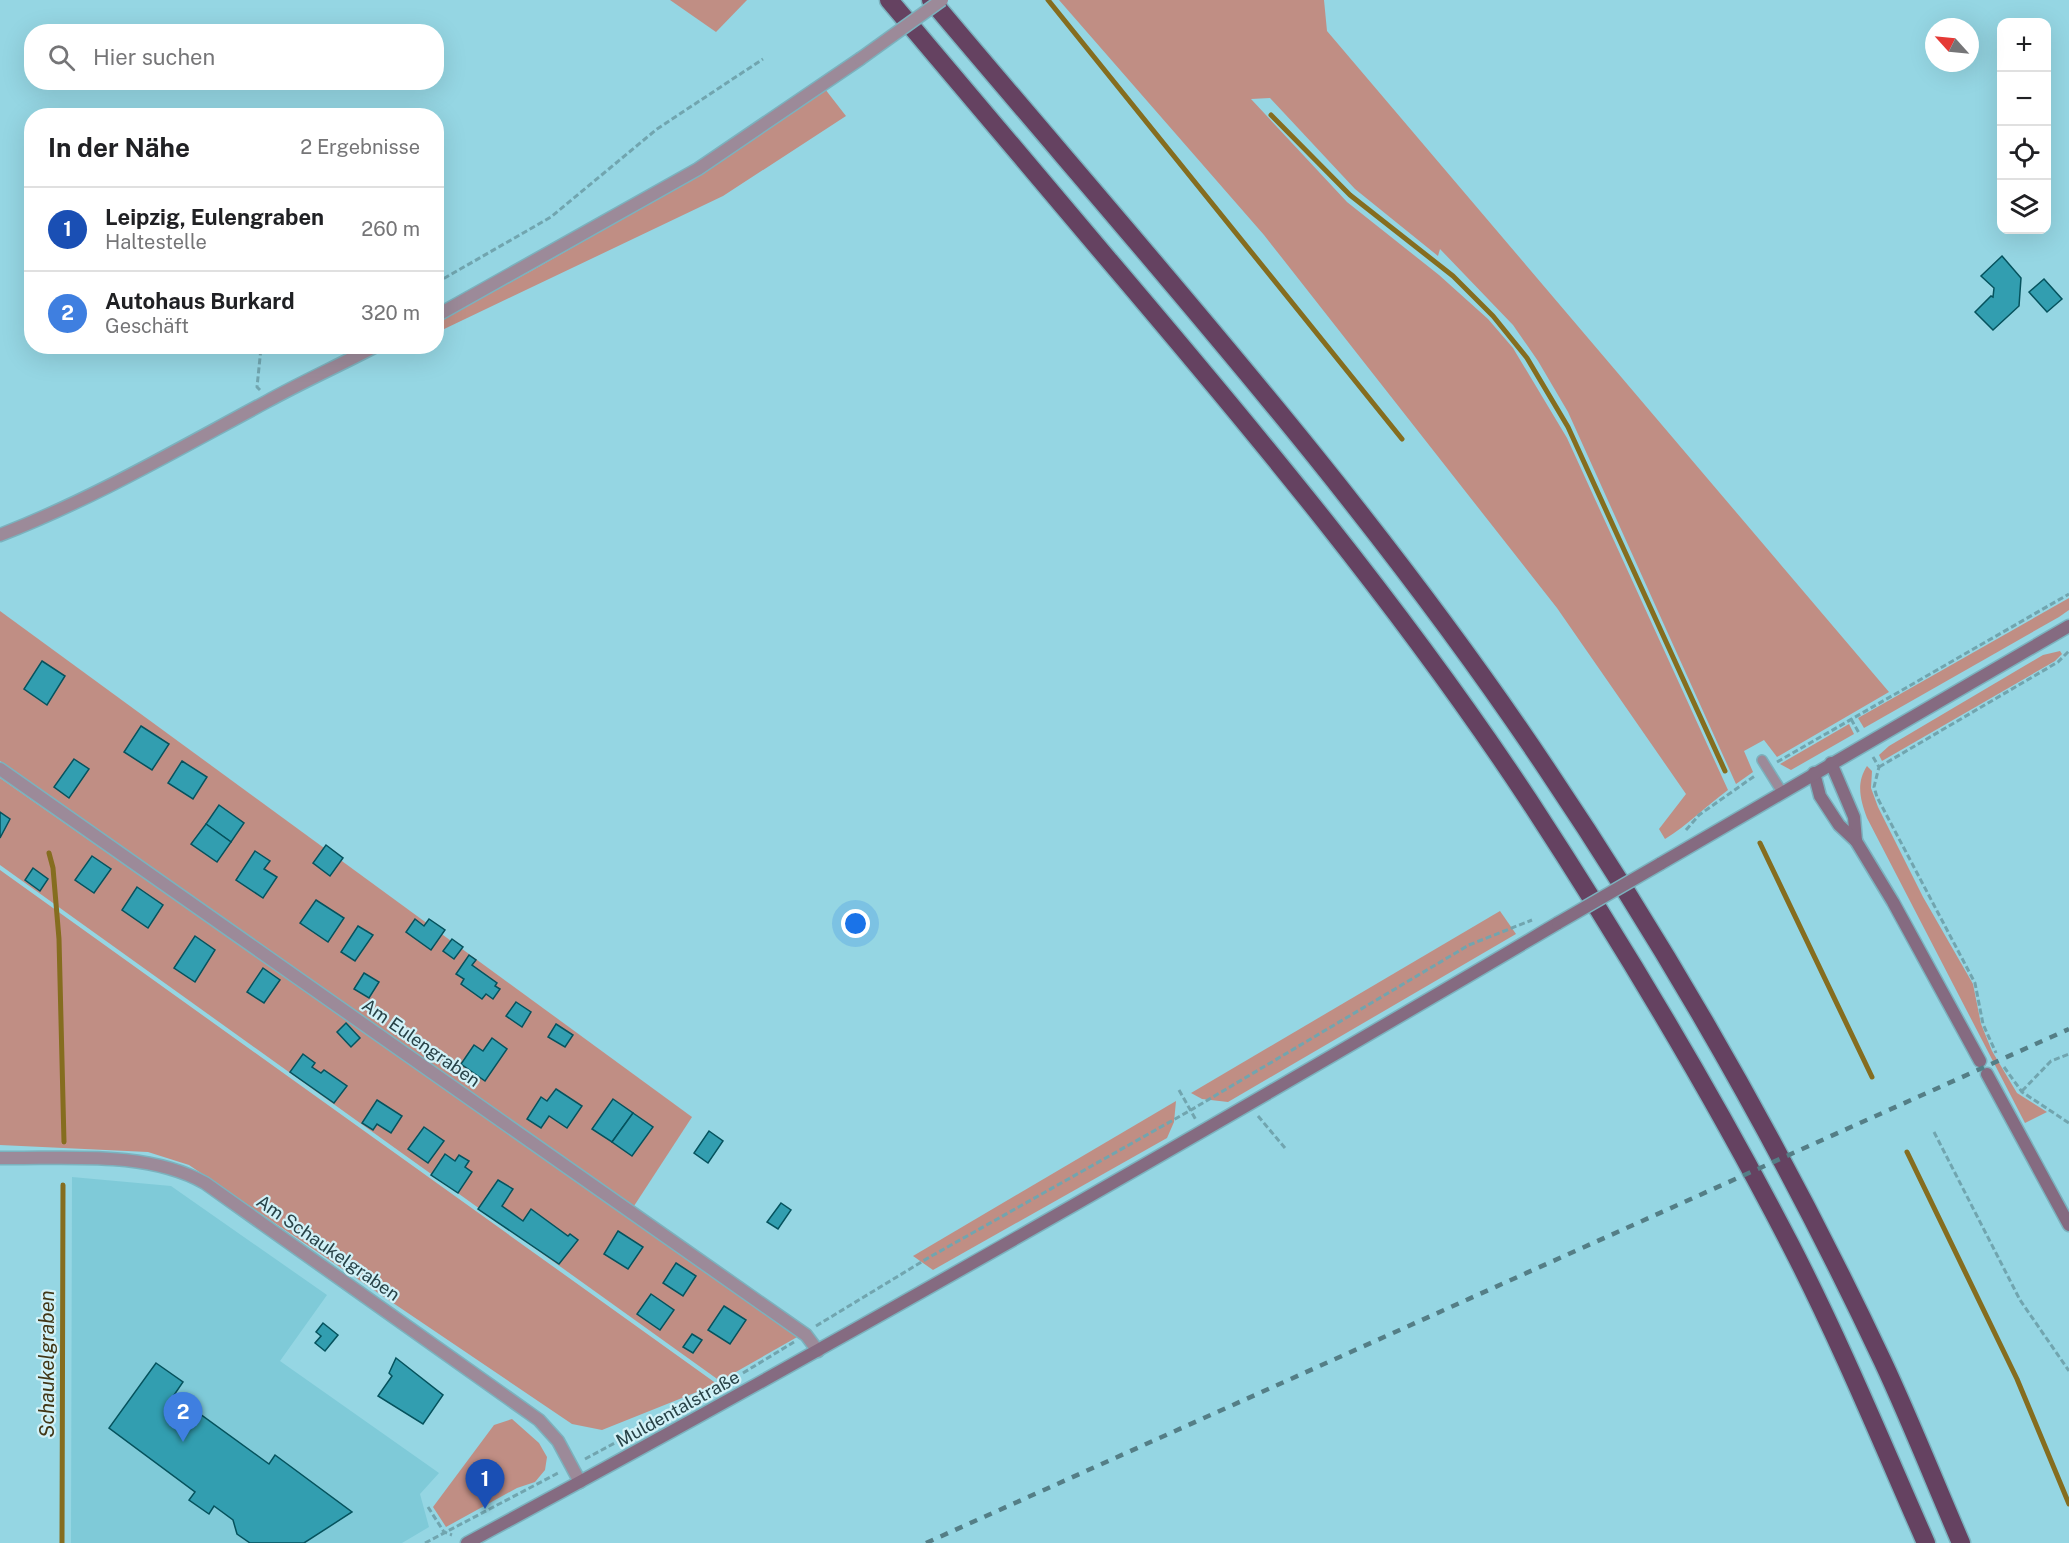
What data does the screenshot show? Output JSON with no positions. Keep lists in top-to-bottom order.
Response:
{
  "streets": {
    "main road": ["Muldentalstraße"],
    "street": ["Am Eulengraben", "Am Schaukelgraben"]
  },
  "crossings": [
    ["Am Eulengraben", "Muldentalstraße"],
    ["Am Schaukelgraben", "Muldentalstraße"]
  ],
  "water": ["Schaukelgraben"],
  "north": "top left",
  "page": {
    "map_buttons": ["+", "−"],
    "search": "Hier suchen",
    "heading": ["In der Nähe", "2 Ergebnisse"],
    "list": [
      {
        "mark": "1",
        "name": "Leipzig, Eulengraben",
        "note": "Haltestelle",
        "value": "260 m"
      },
      {
        "mark": "2",
        "name": "Autohaus Burkard",
        "note": "Geschäft",
        "value": "320 m"
      }
    ],
    "pins": ["2", "1"]
  }
}
